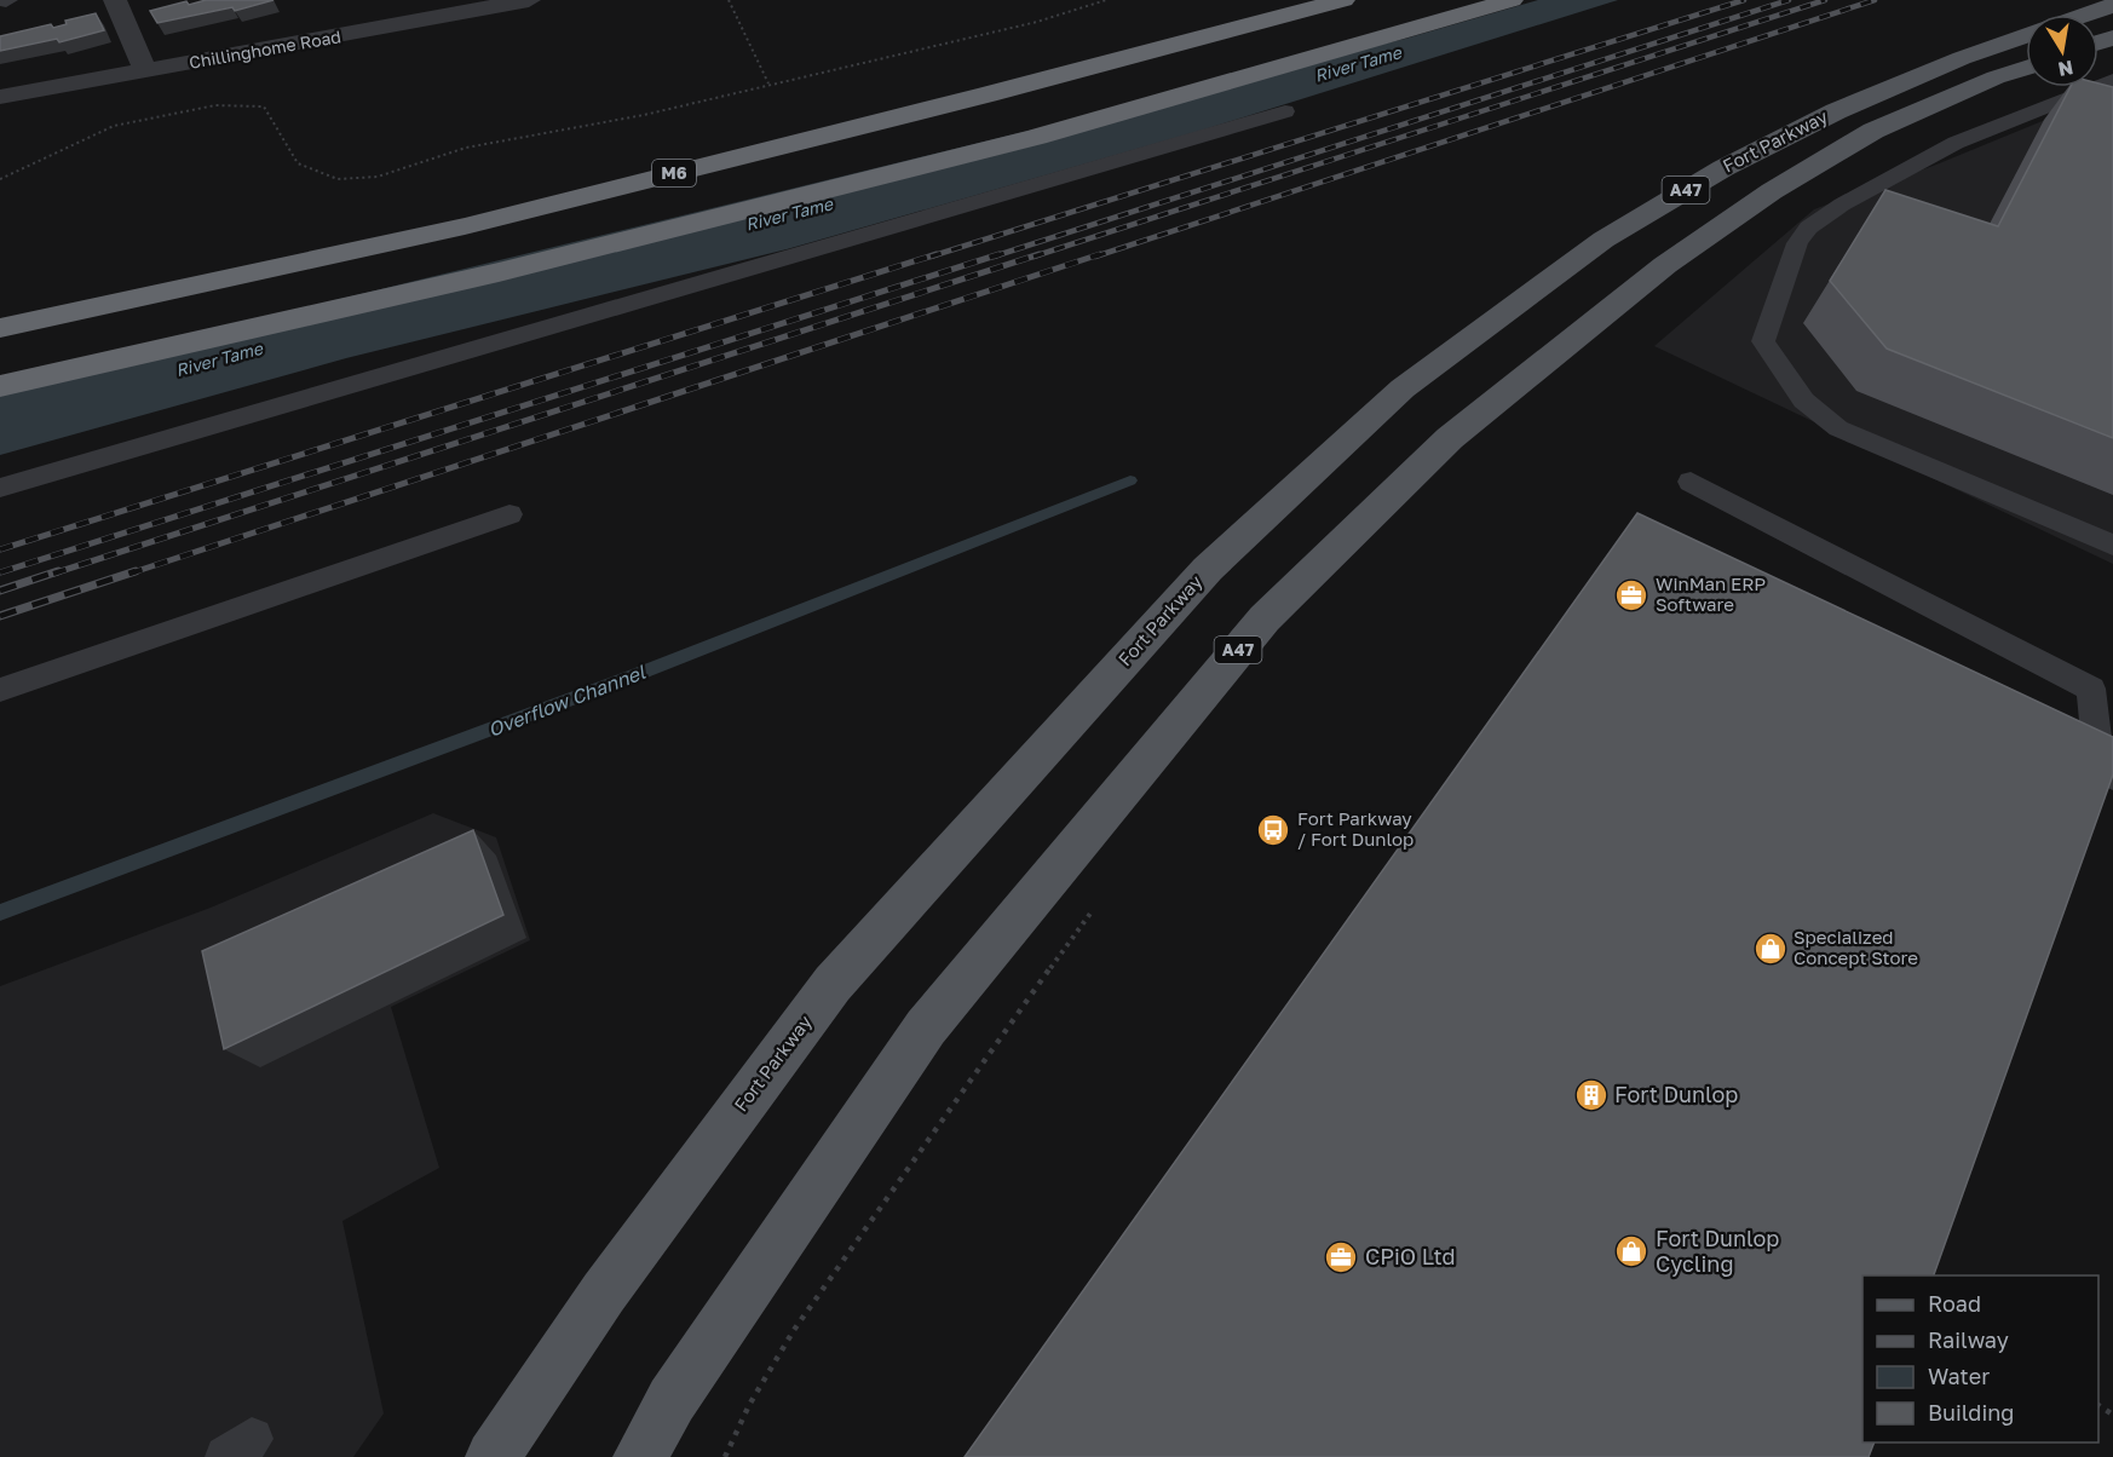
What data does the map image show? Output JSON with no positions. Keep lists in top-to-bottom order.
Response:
{
  "streets": {
    "highway": ["M6"],
    "main road": ["Fort Parkway", "A47"],
    "street": ["Chillinghome Road"]
  },
  "water": ["River Tame", "Overflow Channel"],
  "places": {
    "office": ["WinMan ERP Software", "CPiO Ltd"],
    "bus stop": ["Fort Parkway / Fort Dunlop"],
    "shop": ["Specialized Concept Store", "Fort Dunlop Cycling"],
    "building": ["Fort Dunlop"]
  },
  "legend": [
    "Road",
    "Railway",
    "Water",
    "Building"
  ],
  "north": "bottom"
}
